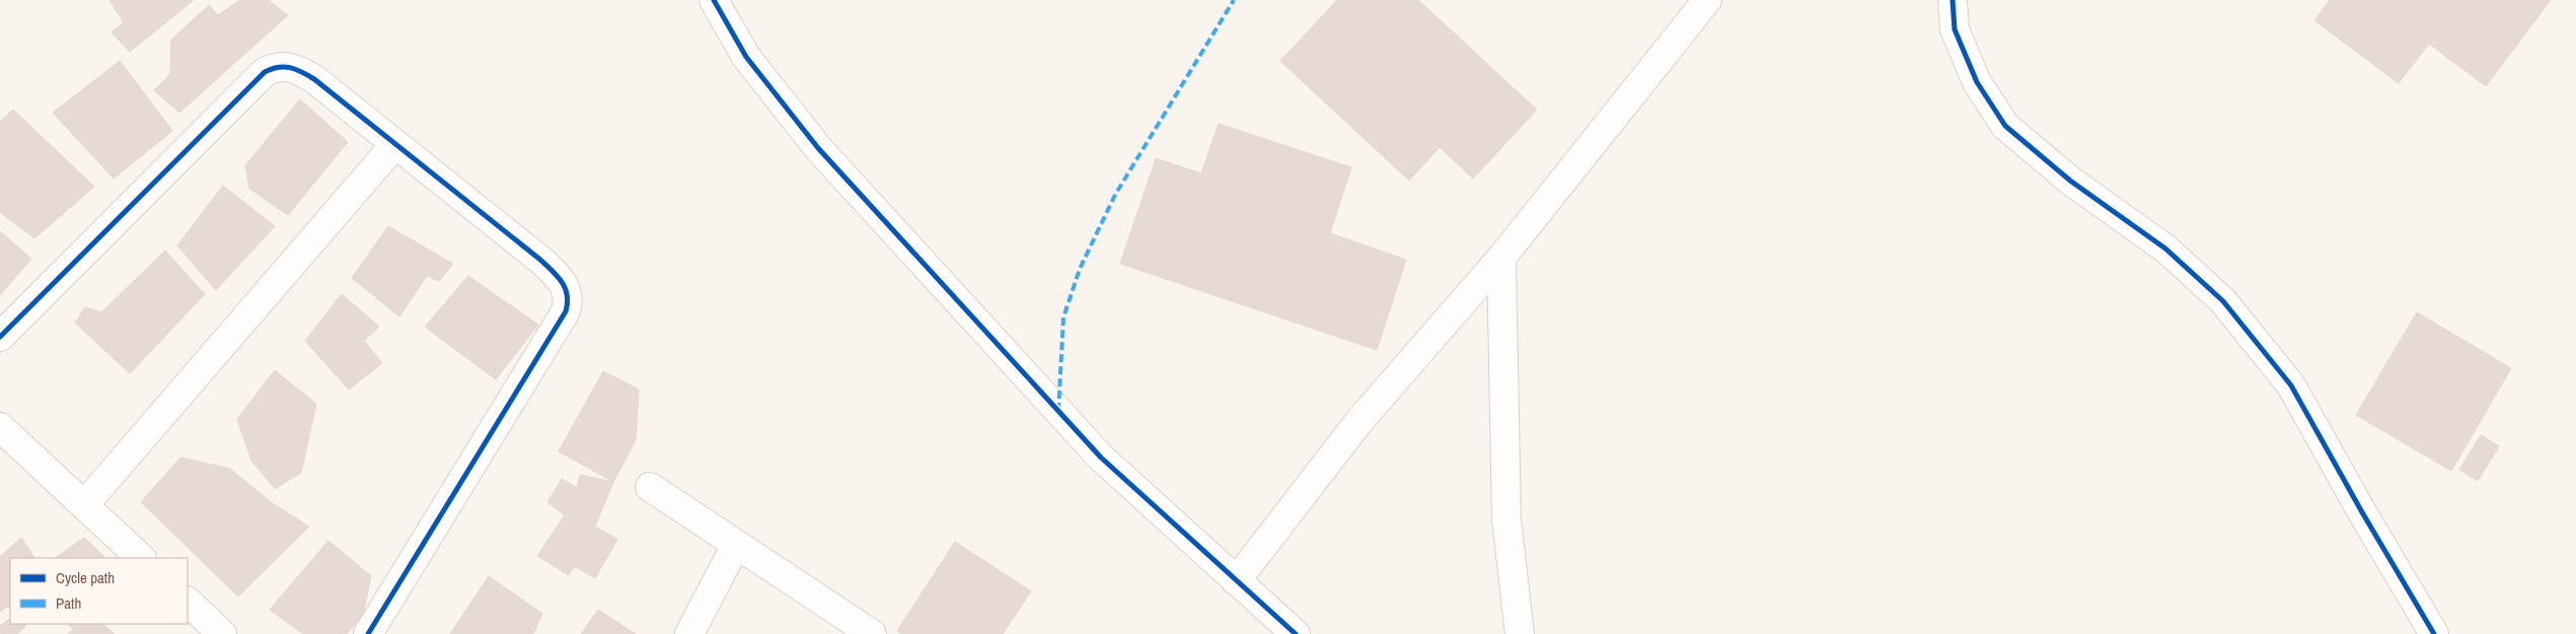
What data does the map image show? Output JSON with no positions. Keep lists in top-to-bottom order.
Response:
{
  "legend": ["Cycle path", "Path"]
}
